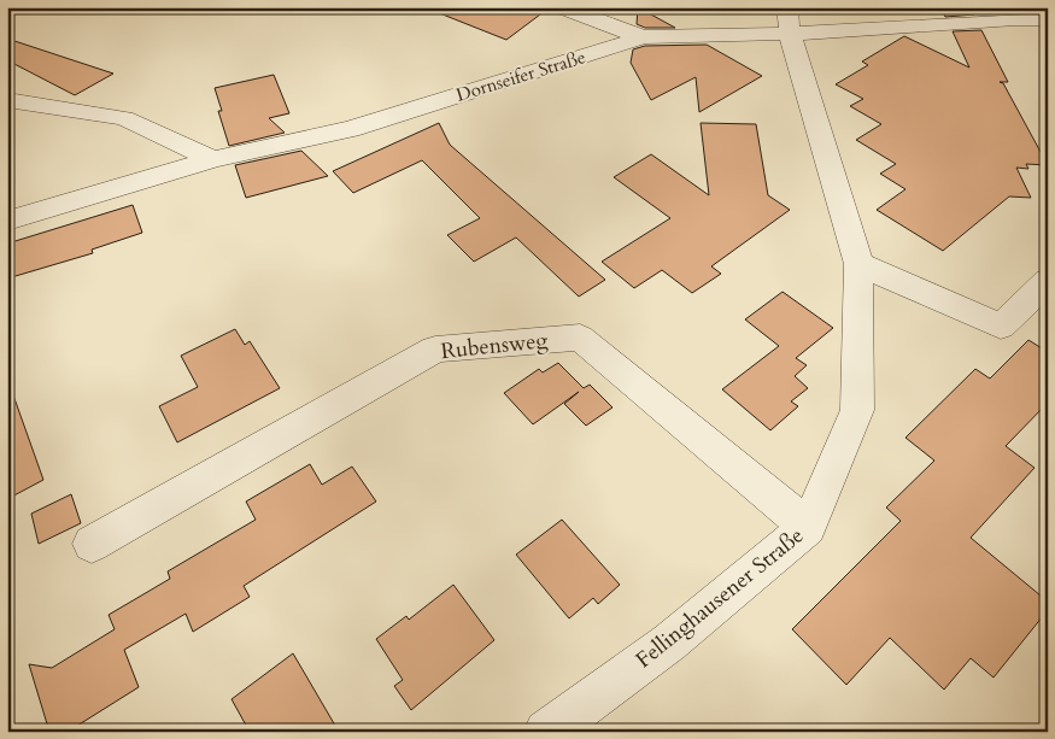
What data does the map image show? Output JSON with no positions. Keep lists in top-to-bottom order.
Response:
{
  "streets": {
    "street": ["Dornseifer Straße", "Rubensweg", "Fellinghausener Straße"]
  },
  "crossings": [
    ["Dornseifer Straße", "Fellinghausener Straße"],
    ["Rubensweg", "Fellinghausener Straße"]
  ]
}
